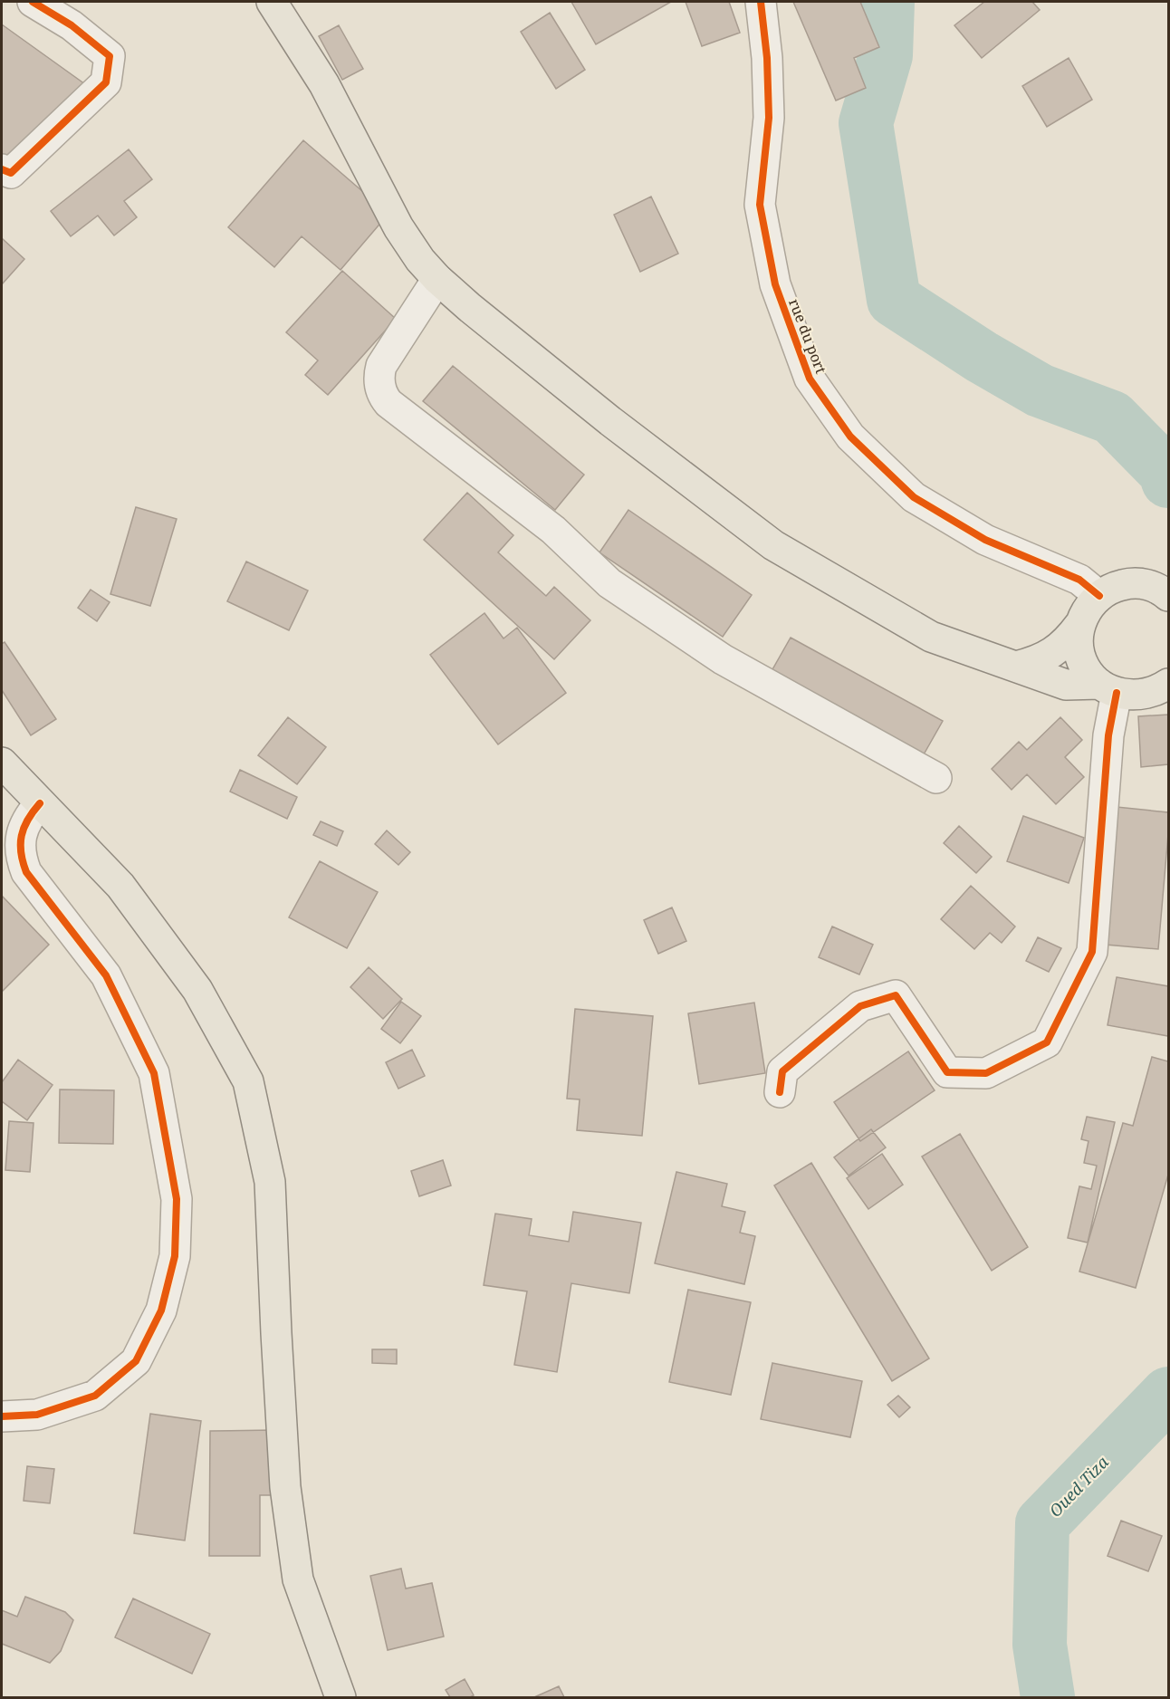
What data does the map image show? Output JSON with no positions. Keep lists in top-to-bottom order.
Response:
{
  "streets": {
    "street": ["rue du port"]
  },
  "water": ["Oued Tiza"]
}
